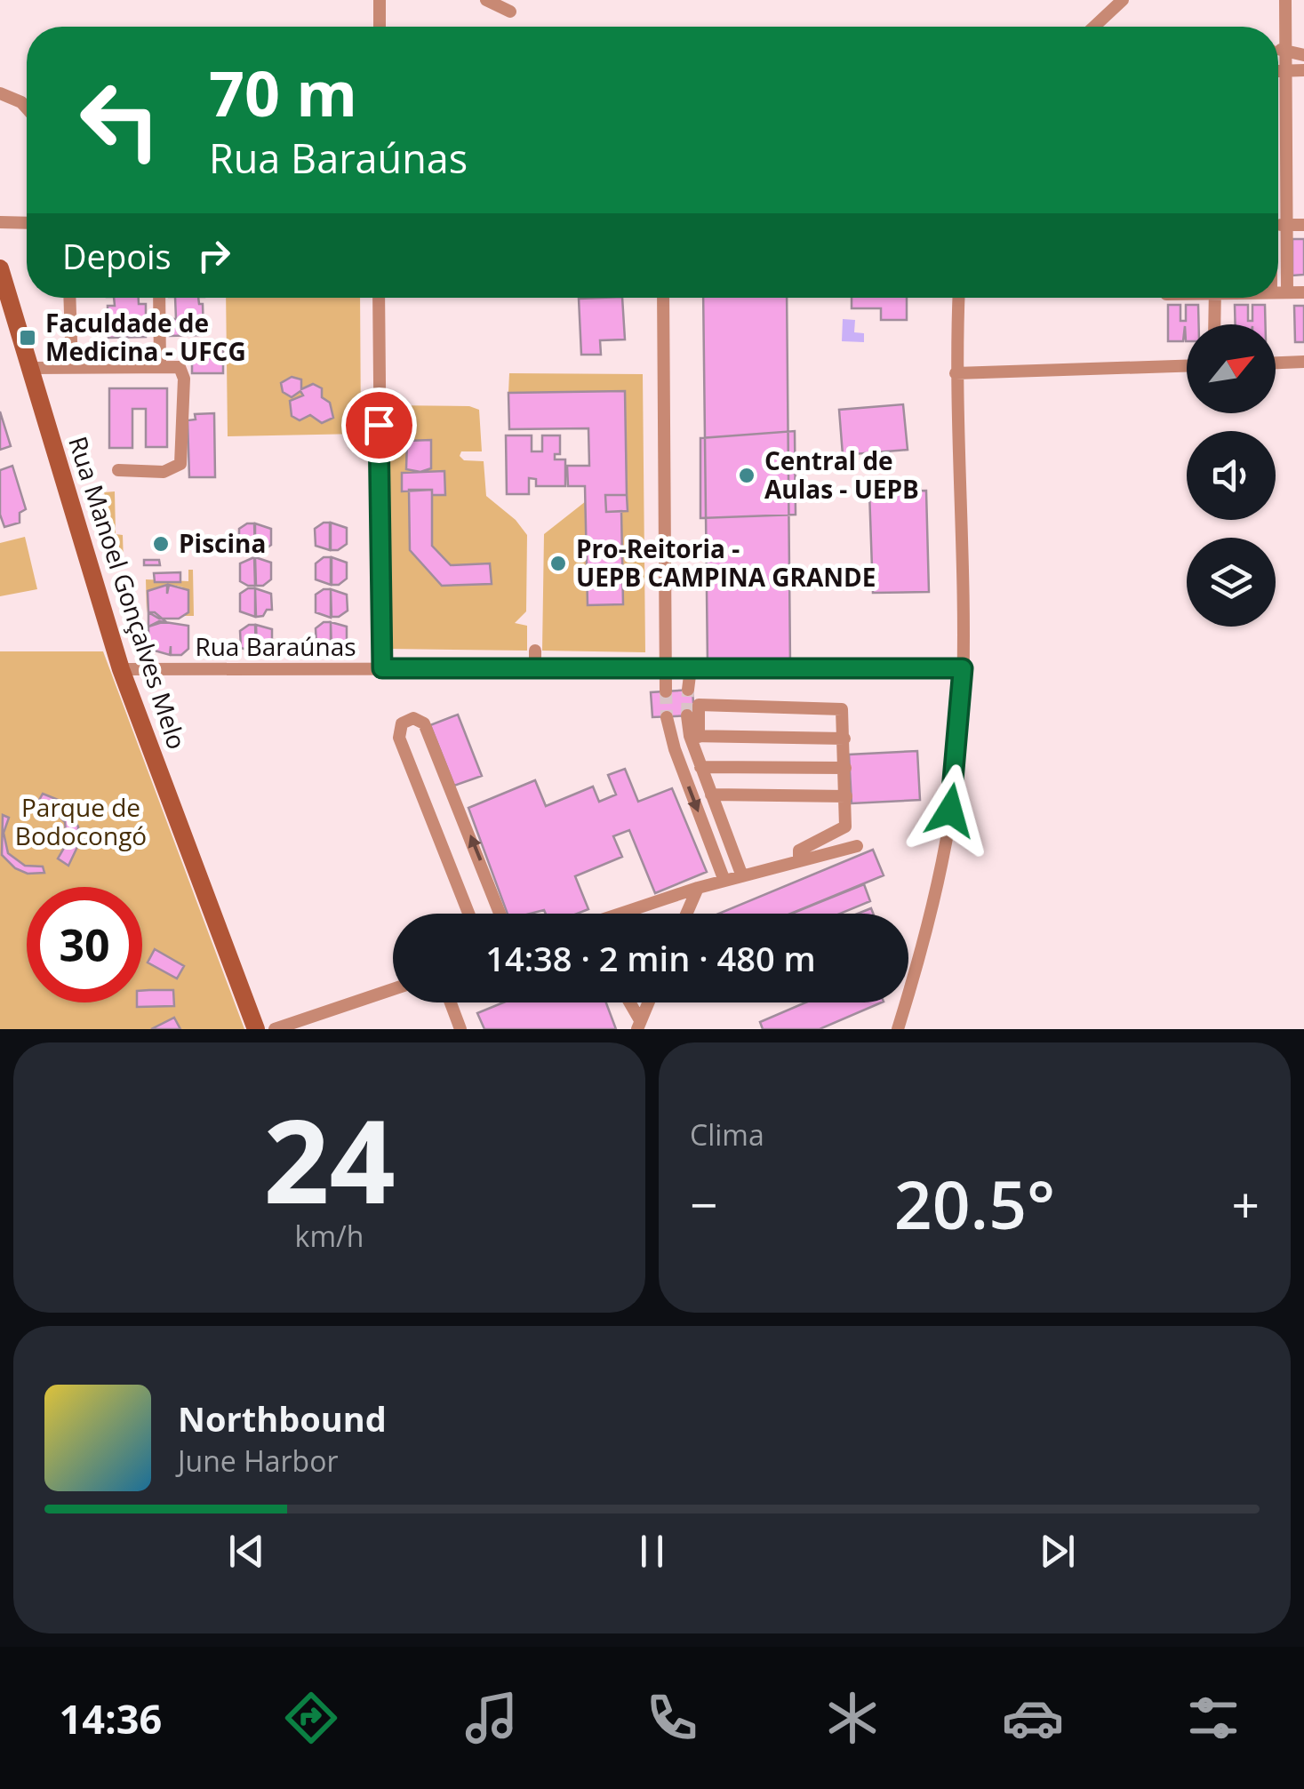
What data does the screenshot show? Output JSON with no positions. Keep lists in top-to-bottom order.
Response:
{
  "streets": {
    "street": ["Rua Manoel Gonçalves Melo", "Rua Baraúnas"]
  },
  "crossings": [
    ["Rua Manoel Gonçalves Melo", "Rua Baraúnas"]
  ],
  "parks": ["Parque de Bodocongó"],
  "places": {
    "transit": ["Faculdade de Medicina - UFCG"],
    "other": ["Central de Aulas - UEPB", "Piscina", "Pro-Reitoria - UEPB CAMPINA GRANDE"]
  },
  "north": "top right",
  "page": {
    "turn": ["70 m", "Rua Baraúnas"],
    "then": "Depois",
    "limit": "30",
    "trip": "14:38 · 2 min · 480 m",
    "tile": [
      ["24", "km/h"],
      "Clima"
    ],
    "heat": ["−", "20.5°", "+"],
    "song": ["Northbound", "June Harbor"],
    "tabs": "14:36"
  }
}
